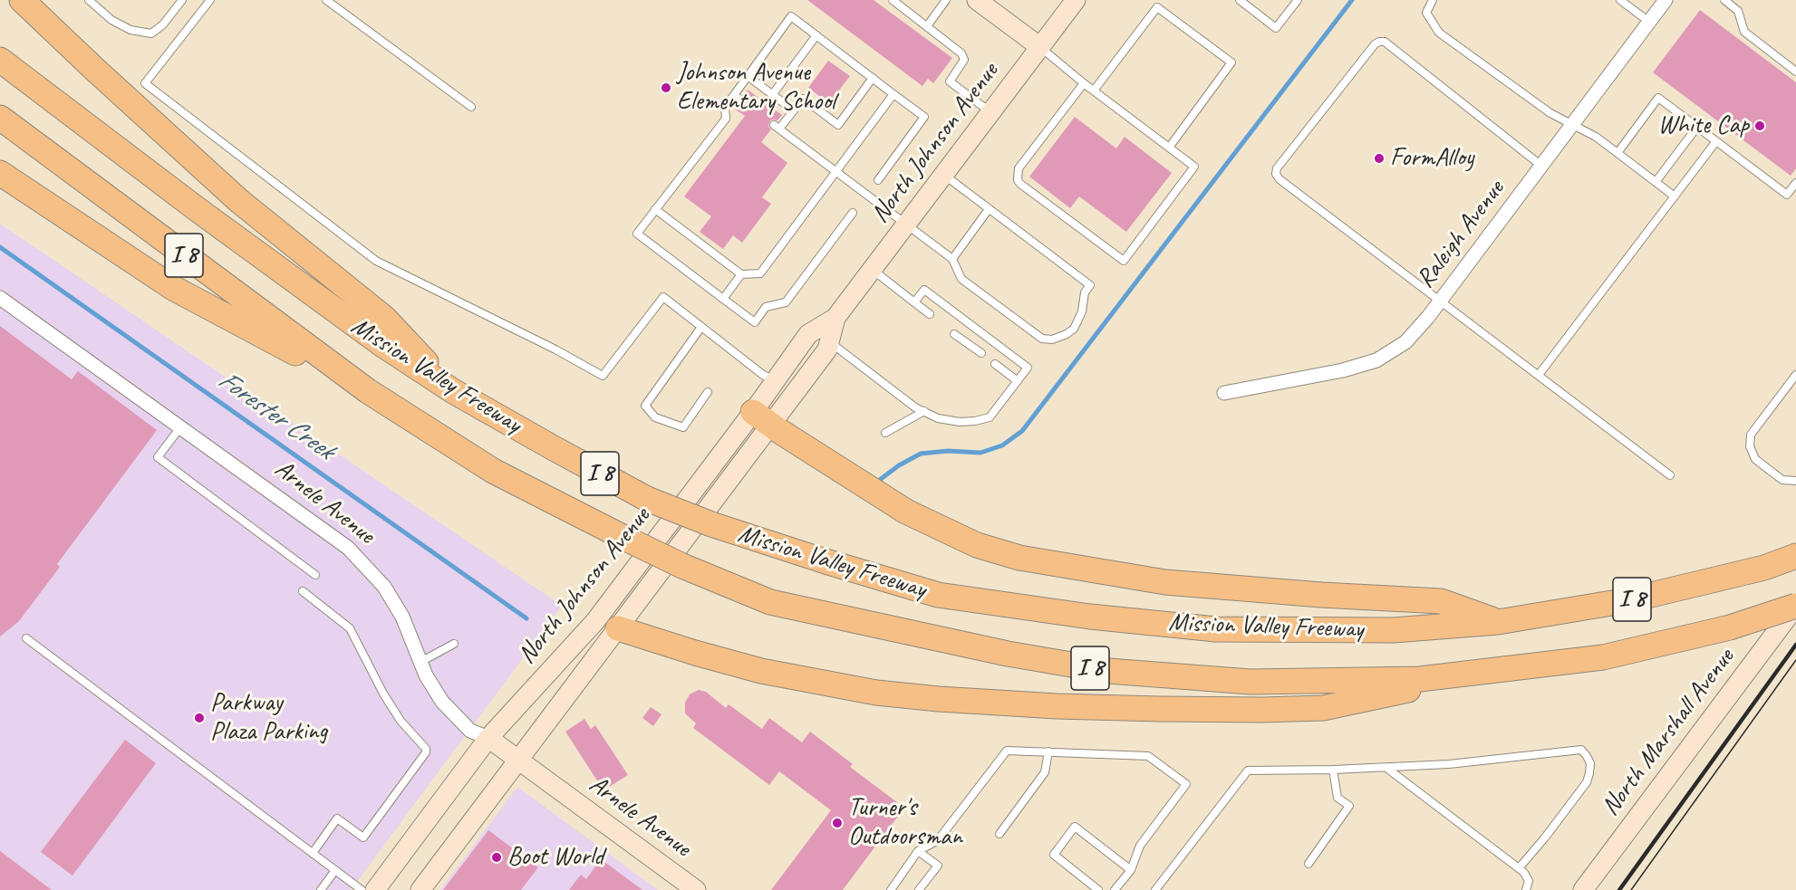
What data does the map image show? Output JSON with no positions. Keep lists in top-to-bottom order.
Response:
{
  "streets": {
    "highway": ["I 8", "Mission Valley Freeway"],
    "main road": ["North Johnson Avenue", "Arnele Avenue", "North Marshall Avenue"],
    "street": ["Raleigh Avenue"]
  },
  "crossings": [
    ["North Johnson Avenue", "Arnele Avenue"],
    ["Mission Valley Freeway", "North Marshall Avenue"]
  ],
  "water": ["Forester Creek"],
  "places": [
    "Johnson Avenue Elementary School",
    "White Cap",
    "FormAlloy",
    "Parkway Plaza Parking",
    "Turner's Outdoorsman",
    "Boot World"
  ]
}
